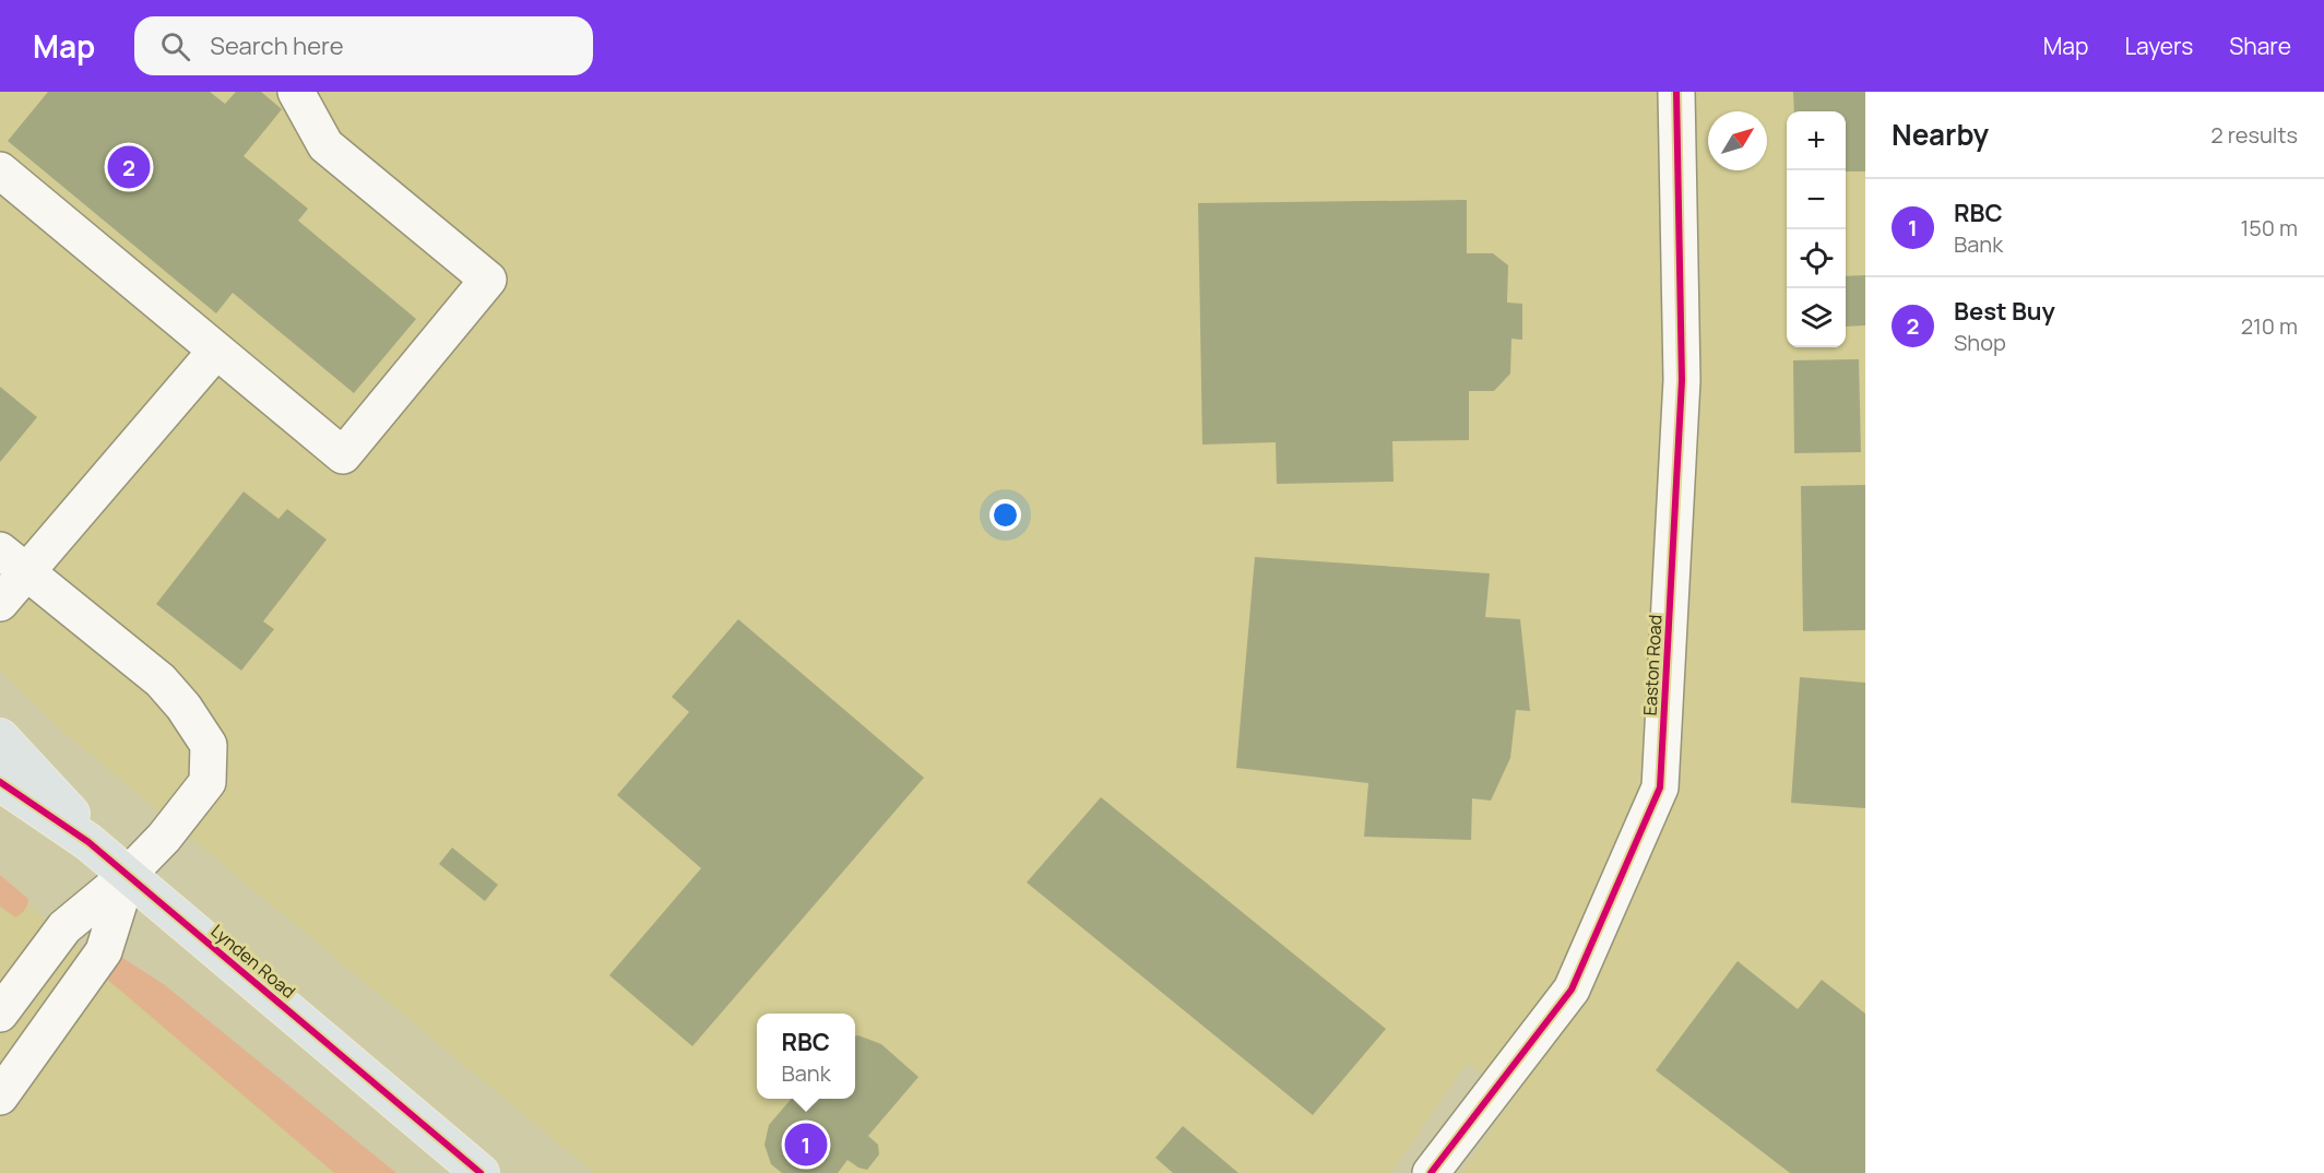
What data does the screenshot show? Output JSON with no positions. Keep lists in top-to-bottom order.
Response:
{
  "streets": {
    "main road": ["Lynden Road"],
    "street": ["Easton Road"]
  },
  "north": "top right",
  "page": {
    "header": "Map",
    "search": "Search here",
    "nav": ["Map", "Layers", "Share"],
    "heading": ["Nearby", "2 results"],
    "map_buttons": ["+", "−"],
    "pins": ["2", "1"],
    "list": [
      {
        "mark": "1",
        "name": "RBC",
        "note": "Bank",
        "value": "150 m"
      },
      {
        "mark": "2",
        "name": "Best Buy",
        "note": "Shop",
        "value": "210 m"
      }
    ],
    "popup": ["RBC", "Bank"]
  }
}
